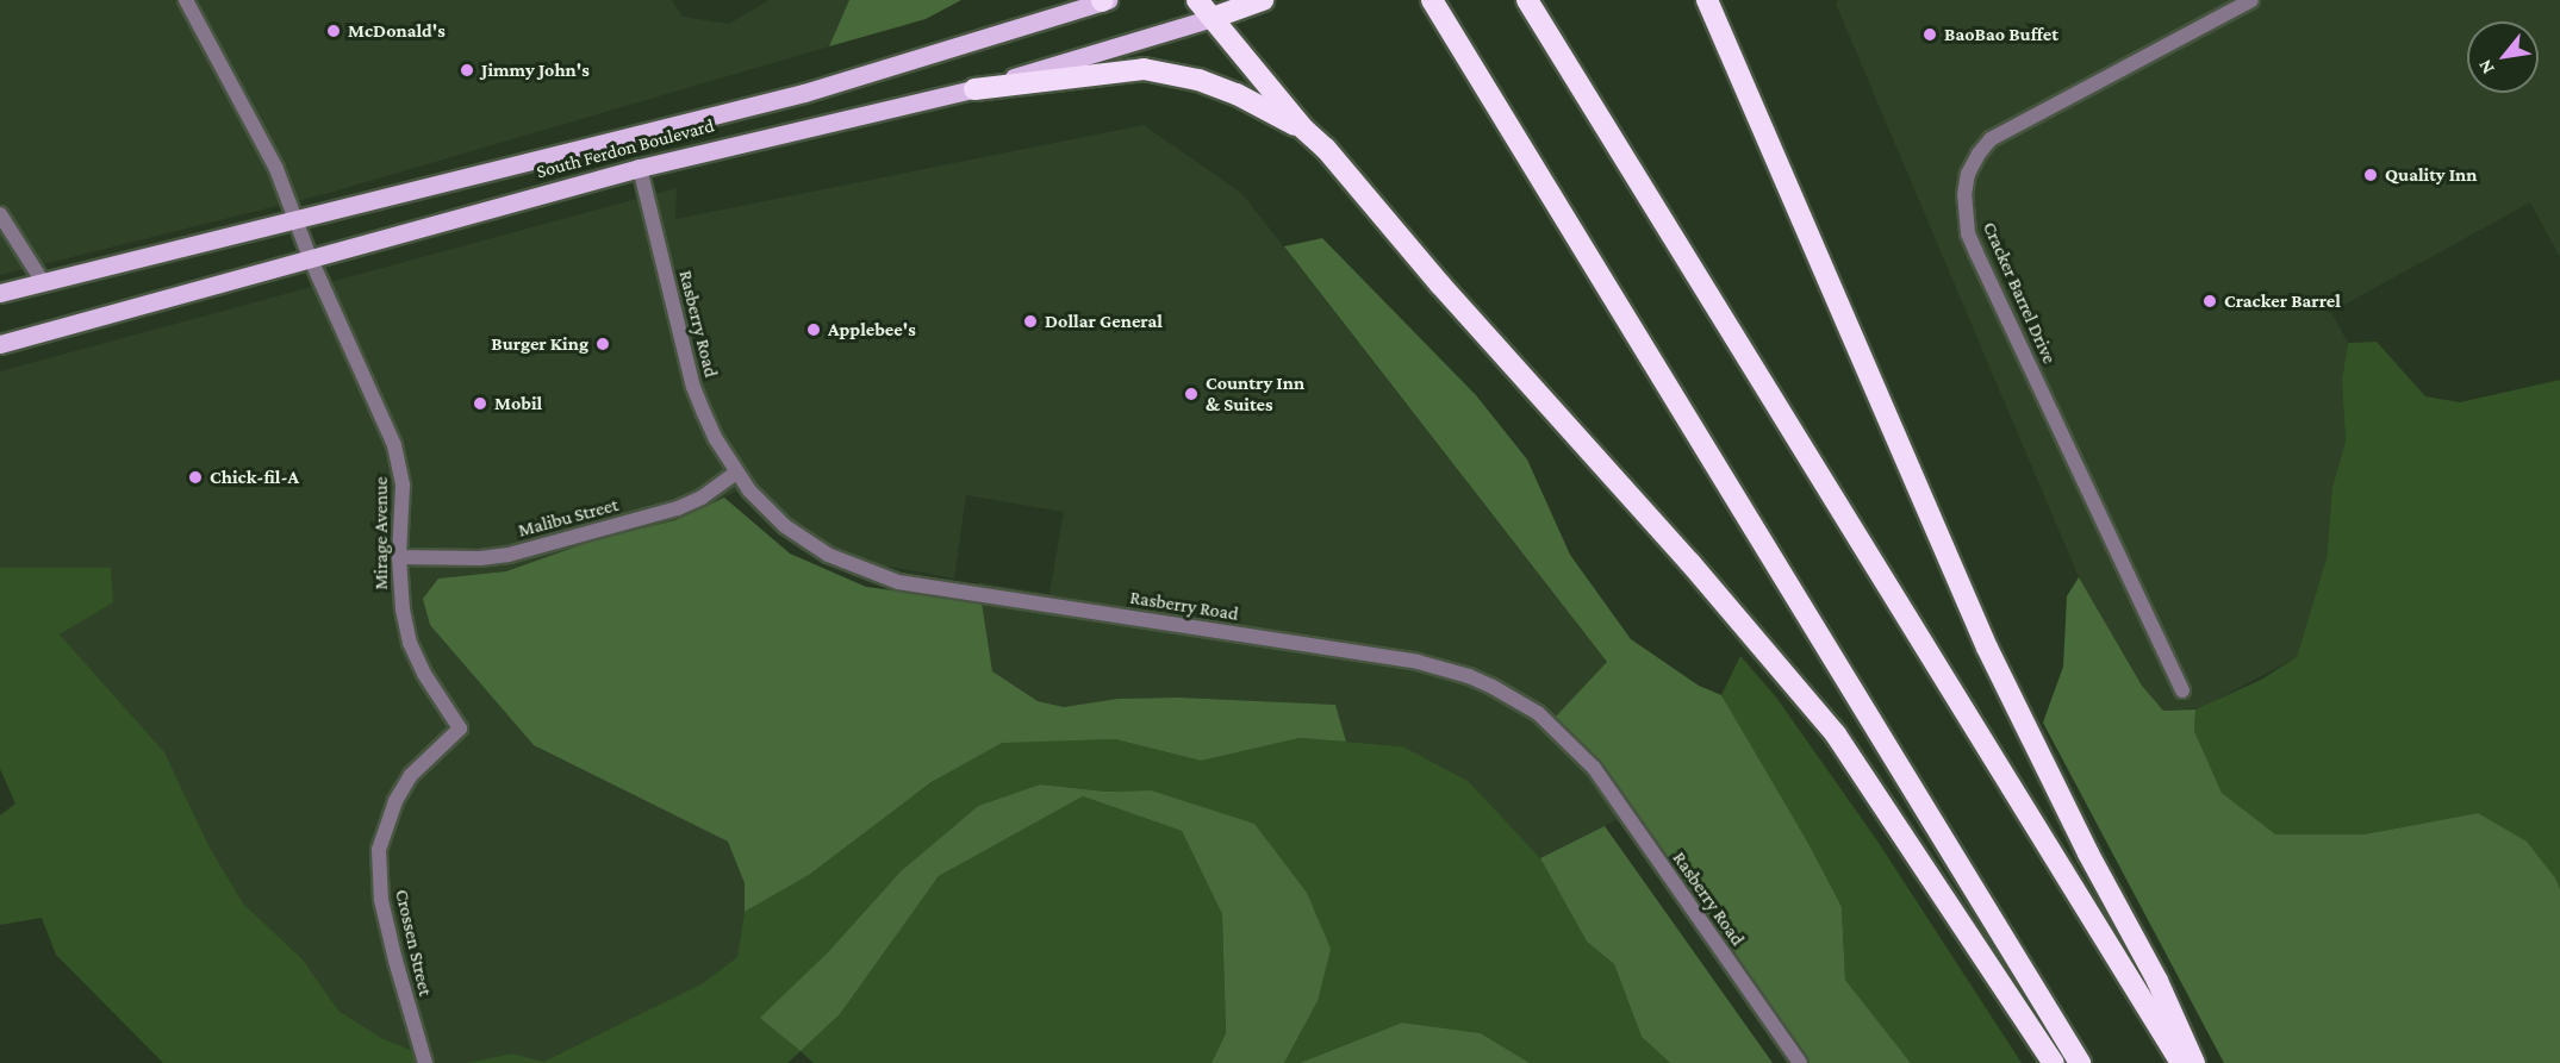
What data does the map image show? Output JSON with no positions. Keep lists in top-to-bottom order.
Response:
{
  "streets": {
    "highway": ["South Ferdon Boulevard"],
    "street": [
      "Cracker Barrel Drive",
      "Rasberry Road",
      "Malibu Street",
      "Mirage Avenue",
      "Crossen Street"
    ]
  },
  "crossings": [
    ["South Ferdon Boulevard", "Rasberry Road"],
    ["South Ferdon Boulevard", "Mirage Avenue"],
    ["Rasberry Road", "Malibu Street"],
    ["Malibu Street", "Mirage Avenue"],
    ["Mirage Avenue", "Crossen Street"]
  ],
  "places": [
    "McDonald's",
    "BaoBao Buffet",
    "Jimmy John's",
    "Quality Inn",
    "Cracker Barrel",
    "Dollar General",
    "Applebee's",
    "Burger King",
    "Country Inn & Suites",
    "Mobil",
    "Chick-fil-A"
  ],
  "north": "bottom left"
}
